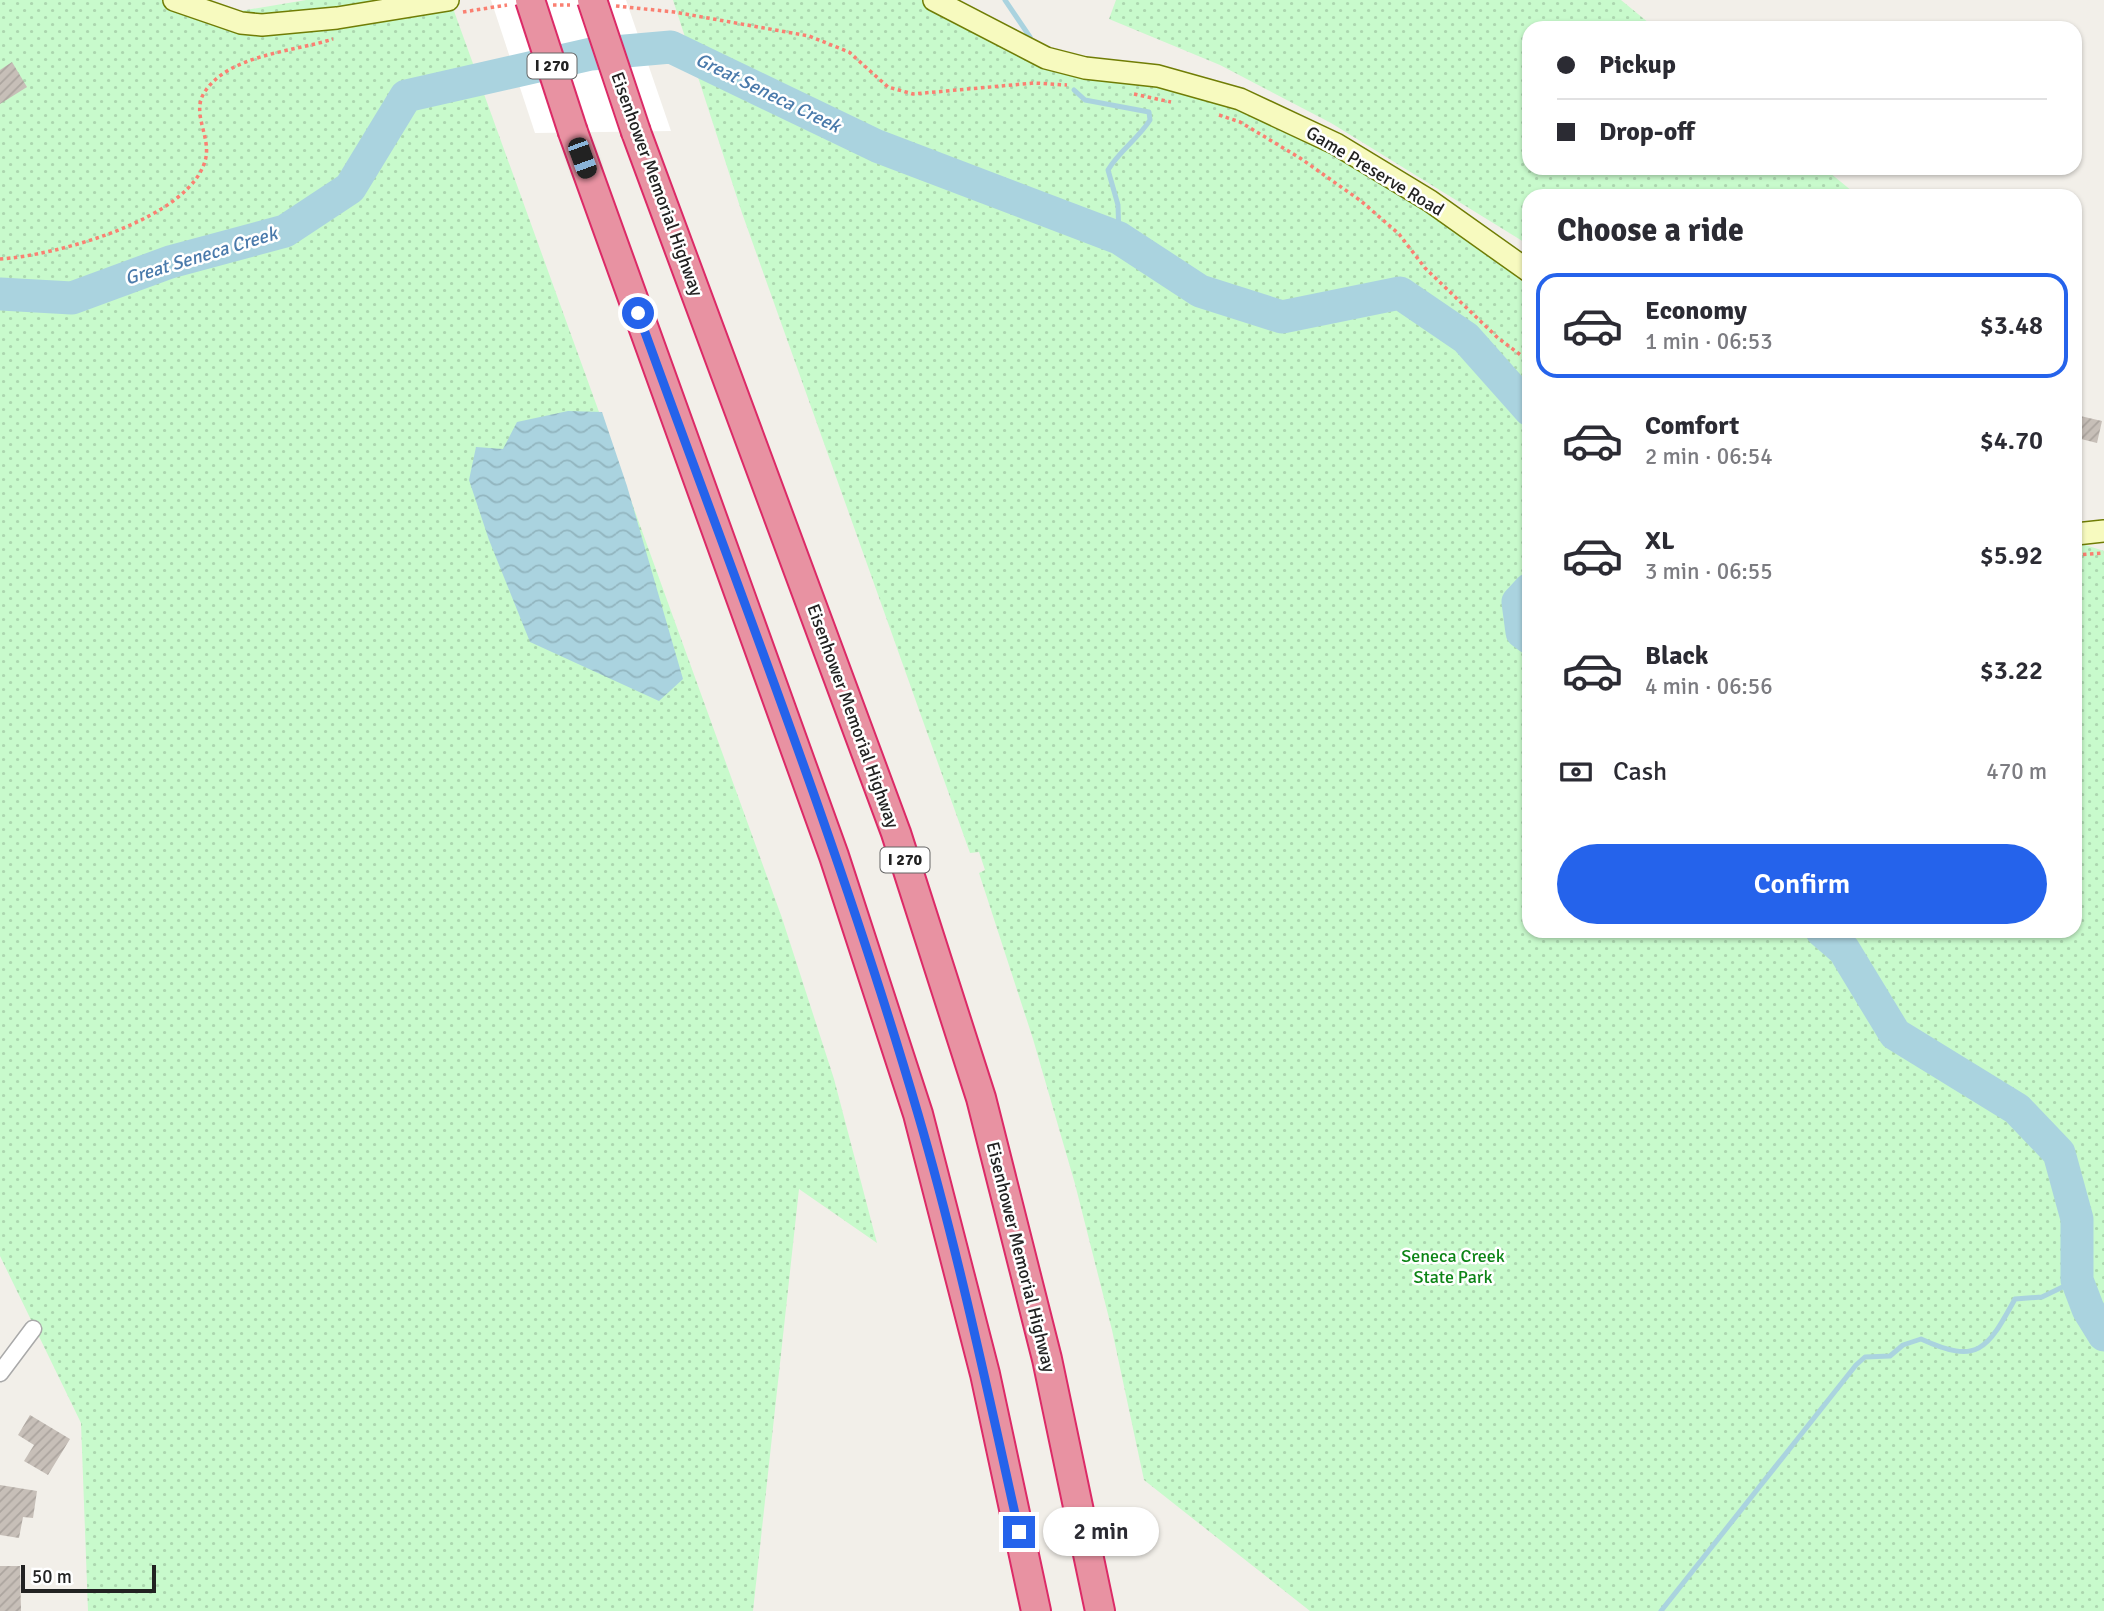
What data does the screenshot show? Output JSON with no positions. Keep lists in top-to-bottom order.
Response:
{
  "streets": {
    "highway": ["I 270", "Eisenhower Memorial Highway"],
    "street": ["Game Preserve Road"]
  },
  "water": ["Great Seneca Creek"],
  "parks": ["Seneca Creek State Park"],
  "scale_bar": "50 m",
  "page": {
    "banner": ["Pickup", "Drop-off"],
    "heading": "Choose a ride",
    "list": [
      {
        "name": "Economy",
        "note": "1 min · 06:53",
        "value": "$3.48"
      },
      {
        "name": "Comfort",
        "note": "2 min · 06:54",
        "value": "$4.70"
      },
      {
        "name": "XL",
        "note": "3 min · 06:55",
        "value": "$5.92"
      },
      {
        "name": "Black",
        "note": "4 min · 06:56",
        "value": "$3.22"
      }
    ],
    "pay": ["Cash", "470 m"],
    "buttons": "Confirm",
    "bubble": "2 min",
    "scale": "50 m"
  }
}
